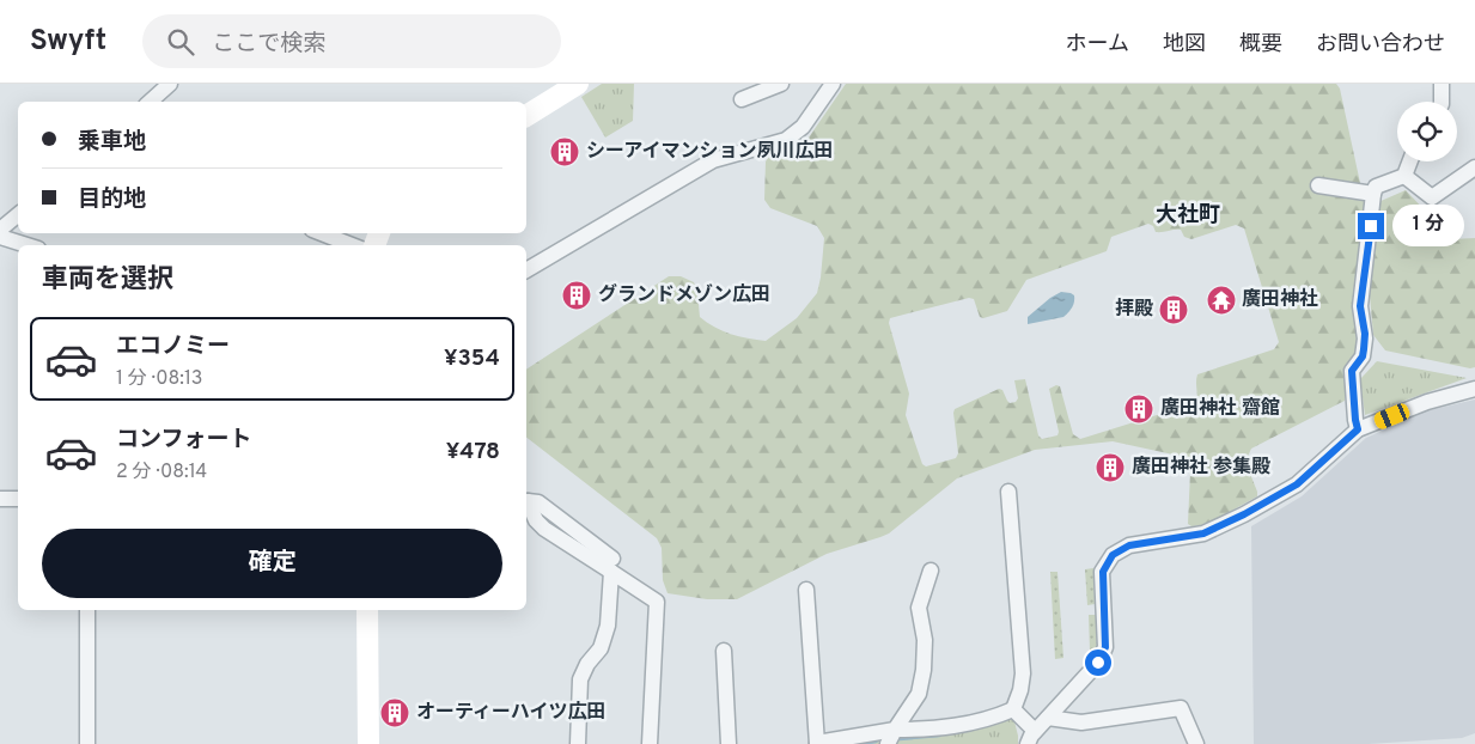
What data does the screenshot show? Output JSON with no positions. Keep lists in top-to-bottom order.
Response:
{
  "districts": ["大社町"],
  "places": {
    "building": [
      "シーアイマンション夙川広田",
      "グランドメゾン広田",
      "拝殿",
      "廣田神社 齋館",
      "廣田神社 参集殿",
      "オーティーハイツ広田"
    ],
    "temple": ["廣田神社"]
  },
  "page": {
    "header": "Swyft",
    "search": "ここで検索",
    "nav": [
      "ホーム",
      "地図",
      "概要",
      "お問い合わせ"
    ],
    "banner": ["乗車地", "目的地"],
    "bubble": "1 分",
    "heading": "車両を選択",
    "list": [
      {
        "name": "エコノミー",
        "note": "1 分 · 08:13",
        "value": "¥354"
      },
      {
        "name": "コンフォート",
        "note": "2 分 · 08:14",
        "value": "¥478"
      }
    ],
    "buttons": "確定"
  }
}
